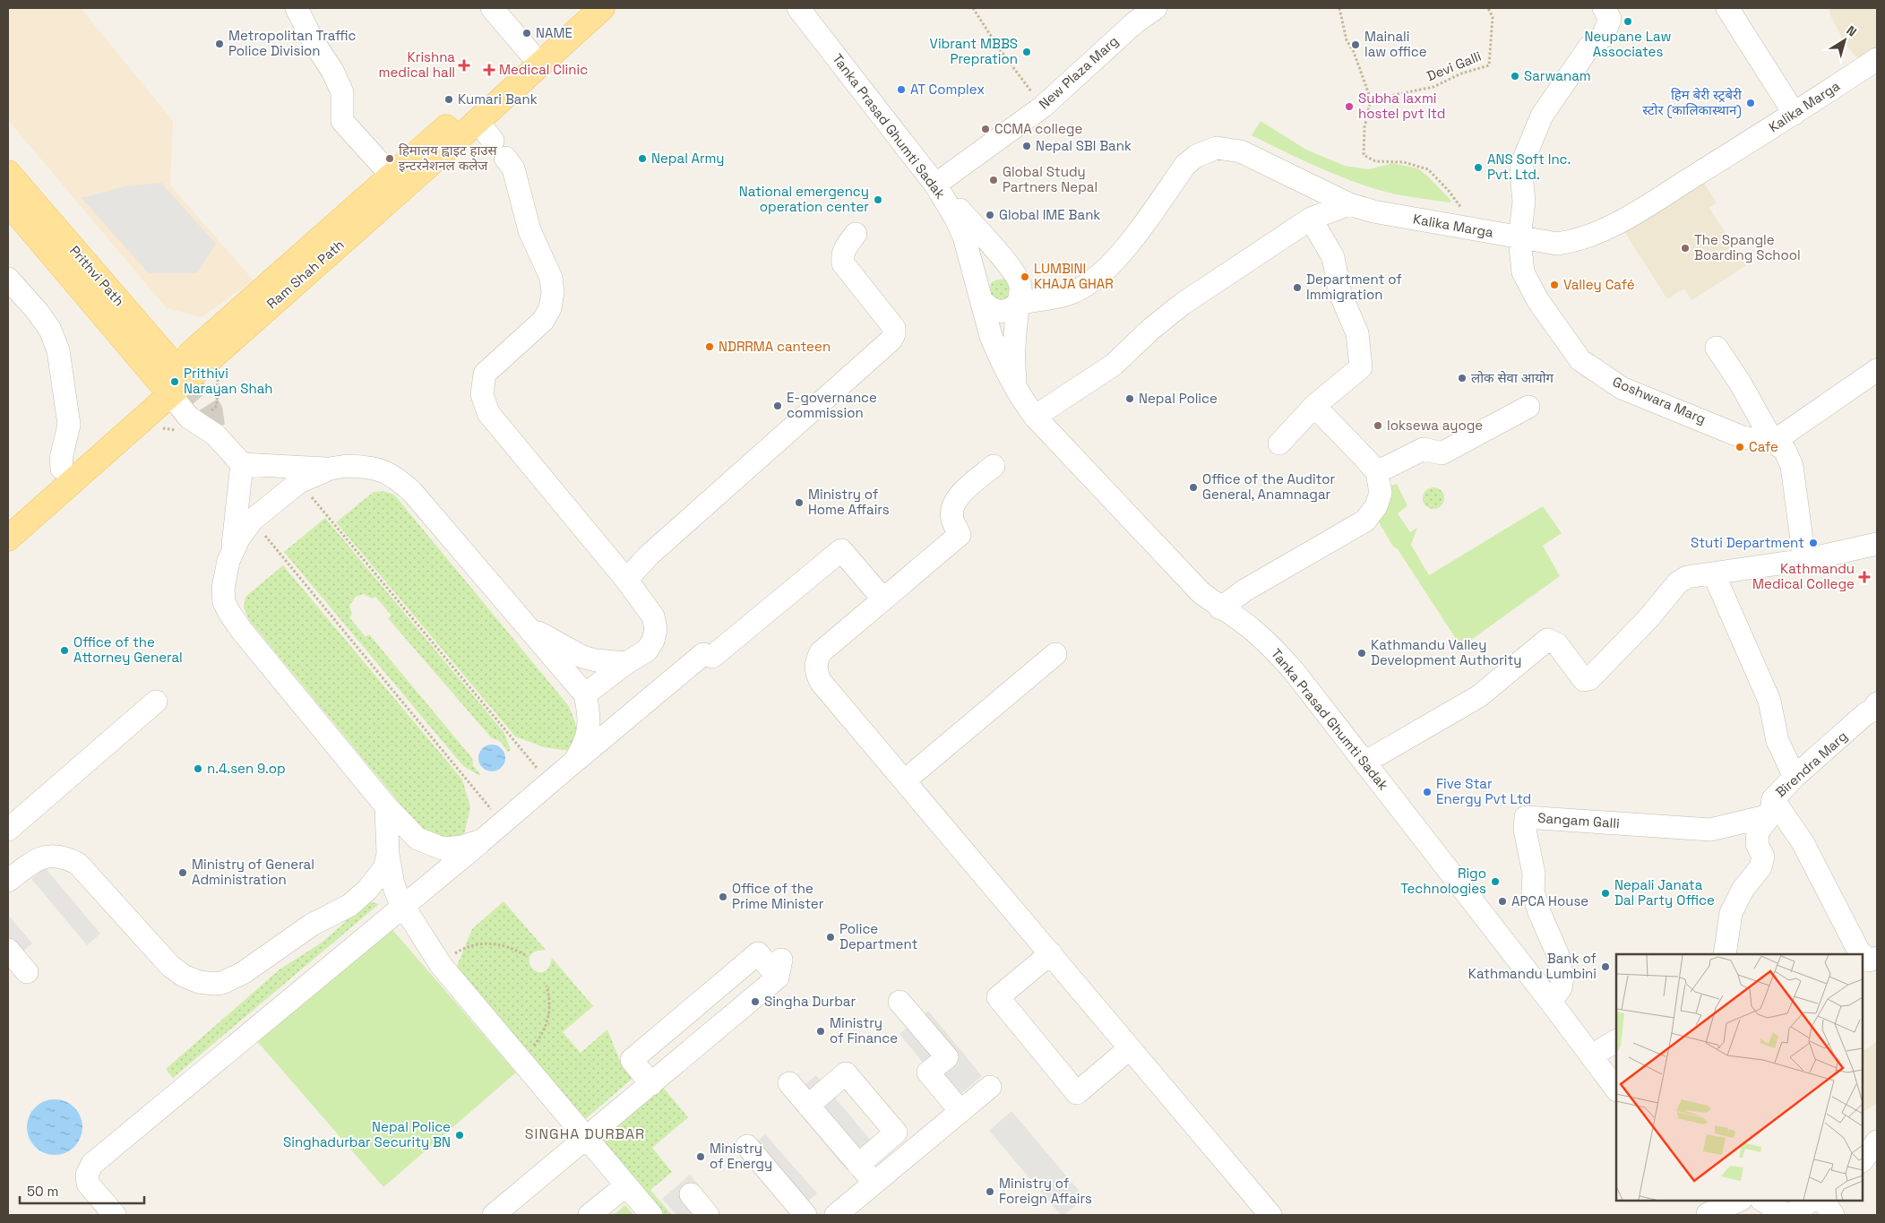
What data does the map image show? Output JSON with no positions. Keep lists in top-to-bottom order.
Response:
{
  "streets": {
    "main road": ["Ram Shah Path", "Prithvi Path"],
    "street": [
      "New Plaza Marg",
      "Kalika Marga",
      "Tanka Prasad Ghumti Sadak",
      "Goshwara Marg",
      "Birendra Marg",
      "Sangam Galli"
    ],
    "path": ["Devi Galli"]
  },
  "crossings": [
    ["New Plaza Marg", "Tanka Prasad Ghumti Sadak"],
    ["Kalika Marga", "Tanka Prasad Ghumti Sadak"],
    ["Kalika Marga", "Goshwara Marg"],
    ["Tanka Prasad Ghumti Sadak", "Sangam Galli"],
    ["Ram Shah Path", "Prithvi Path"],
    ["Birendra Marg", "Sangam Galli"]
  ],
  "districts": ["SINGHA DURBAR"],
  "places": {
    "other": [
      "Neupane Law Associates",
      "NAME",
      "Metropolitan Traffic Police Division",
      "Mainali law office",
      "Vibrant MBBS Prepration",
      "Sarwanam",
      "AT Complex",
      "Kumari Bank",
      "हिम बेरी स्ट्रबेरी स्टोर (कालिकास्थान)",
      "Subha laxmi hostel pvt ltd",
      "CCMA college",
      "Nepal SBI Bank",
      "हिमालय ह्वाइट हाउस इन्टरनेशनल कलेज",
      "Nepal Army",
      "ANS Soft Inc. Pvt. Ltd.",
      "Global Study Partners Nepal",
      "National emergency operation center",
      "Global IME Bank",
      "The Spangle Boarding School",
      "LUMBINI KHAJA GHAR",
      "Valley Café",
      "Department of Immigration",
      "NDRRMA canteen",
      "लोक सेवा आयोग",
      "Prithivi Narayan Shah",
      "Nepal Police",
      "E-governance commission",
      "loksewa ayoge",
      "Cafe",
      "Office of the Auditor General, Anamnagar",
      "Ministry of Home Affairs",
      "Stuti Department",
      "Office of the Attorney General",
      "Kathmandu Valley Development Authority",
      "n.4.sen 9.op",
      "Five Star Energy Pvt Ltd",
      "Ministry of General Administration",
      "Rigo Technologies",
      "Nepali Janata Dal Party Office",
      "Office of the Prime Minister",
      "APCA House",
      "Police Department",
      "Bank of Kathmandu Lumbini",
      "Singha Durbar",
      "Ministry of Finance",
      "Nepal Police Singhadurbar Security BN",
      "Ministry of Energy",
      "Ministry of Foreign Affairs"
    ],
    "health": ["Krishna medical hall", "Medical Clinic", "Kathmandu Medical College"]
  },
  "scale_bar": "50 m",
  "north": "top right"
}
